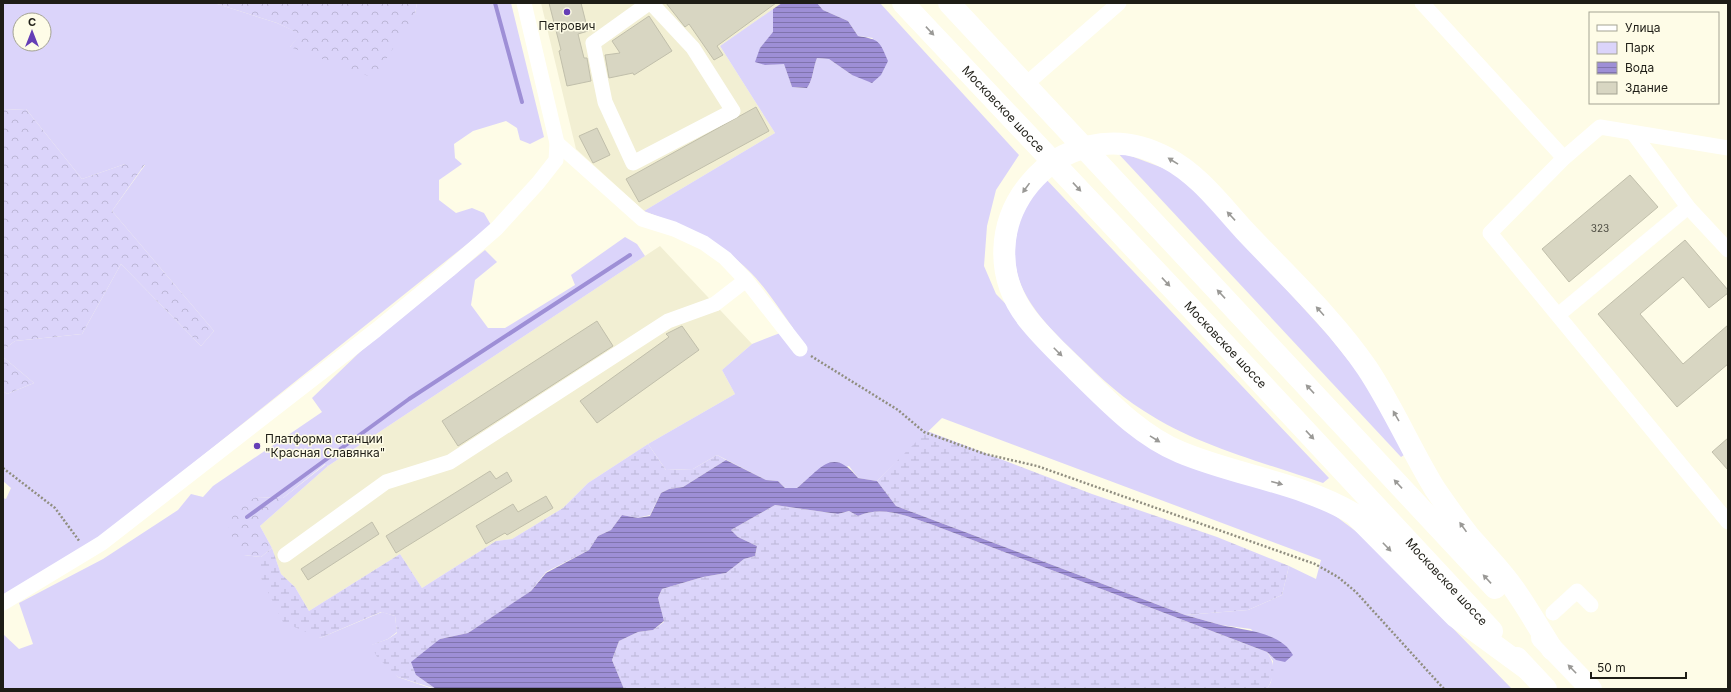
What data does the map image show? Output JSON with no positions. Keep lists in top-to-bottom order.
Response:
{
  "streets": {
    "highway": ["Московское шоссе"]
  },
  "places": ["Петрович", "Платформа станции \"Красная Славянка\""],
  "house_numbers": ["323"],
  "legend": [
    "Улица",
    "Парк",
    "Вода",
    "Здание"
  ],
  "scale_bar": "50 m",
  "north": "top"
}
